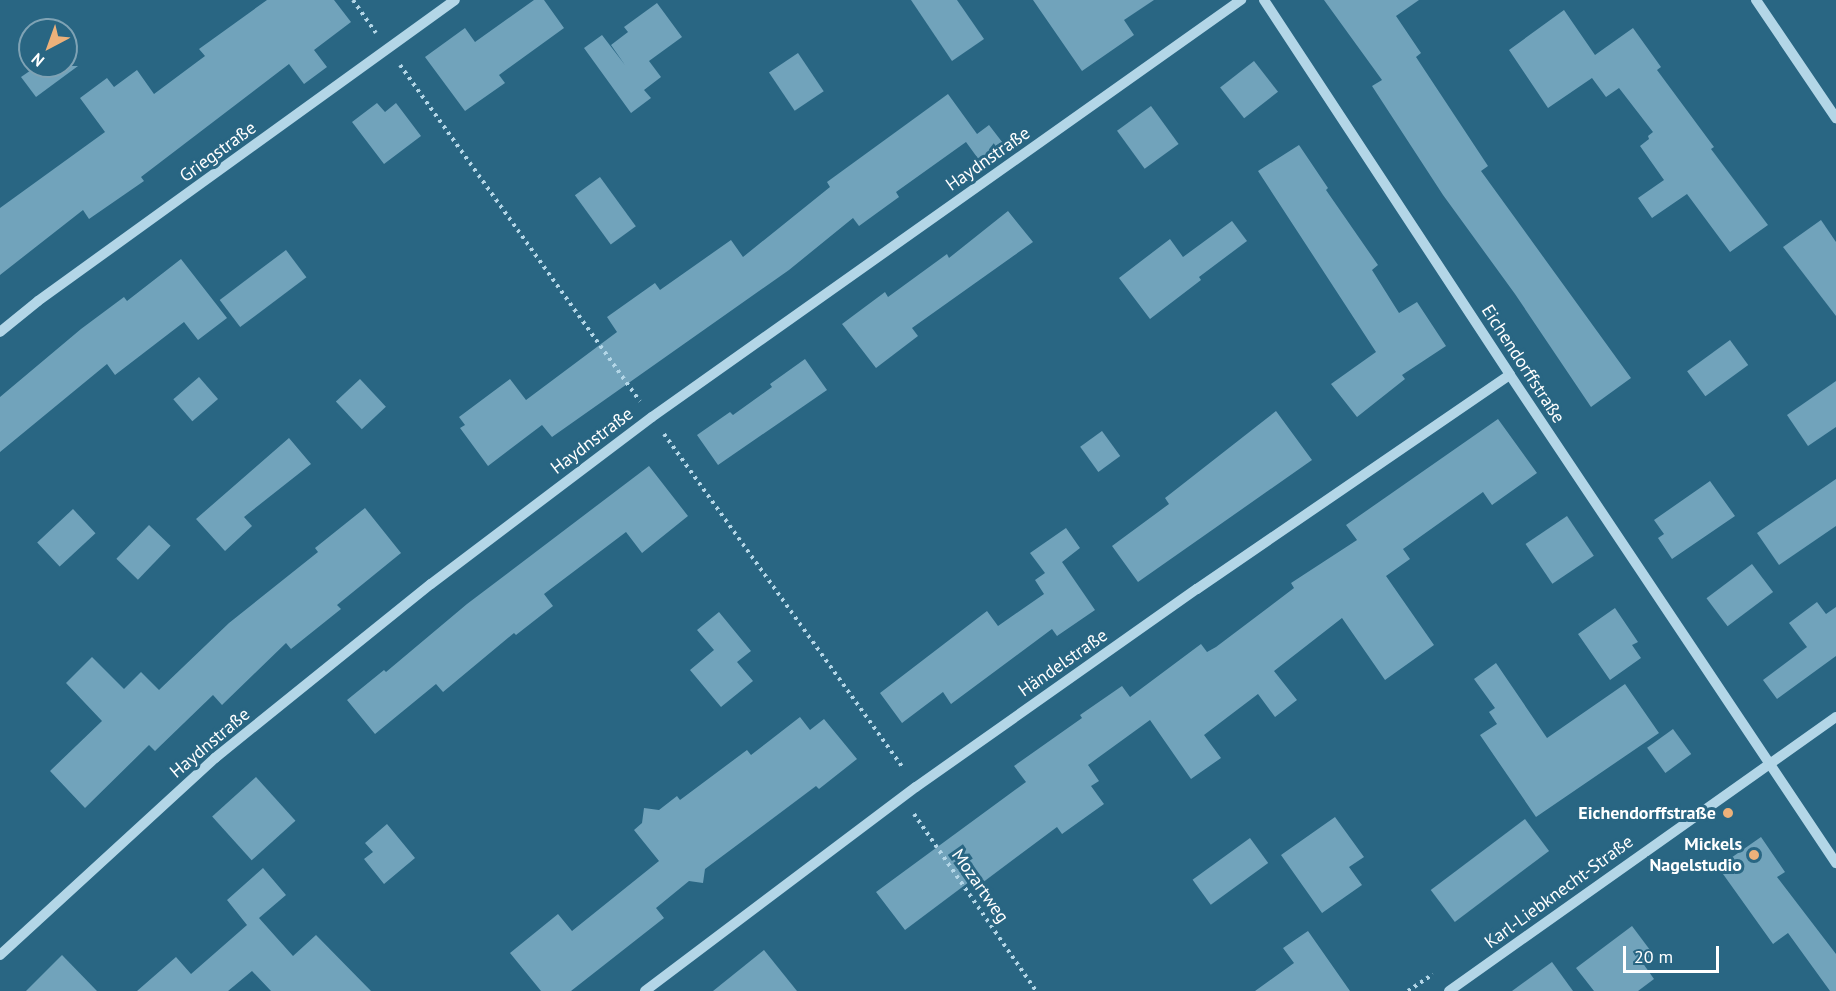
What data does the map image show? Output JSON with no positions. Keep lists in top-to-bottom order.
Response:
{
  "streets": {
    "street": [
      "Griegstraße",
      "Haydnstraße",
      "Eichendorffstraße",
      "Händelstraße",
      "Karl-Liebknecht-Straße"
    ],
    "path": ["Mozartweg"]
  },
  "crossings": [
    ["Eichendorffstraße", "Händelstraße"],
    ["Eichendorffstraße", "Karl-Liebknecht-Straße"],
    ["Händelstraße", "Mozartweg"]
  ],
  "places": ["Eichendorffstraße", "Mickels Nagelstudio"],
  "scale_bar": "20 m",
  "north": "bottom left"
}
